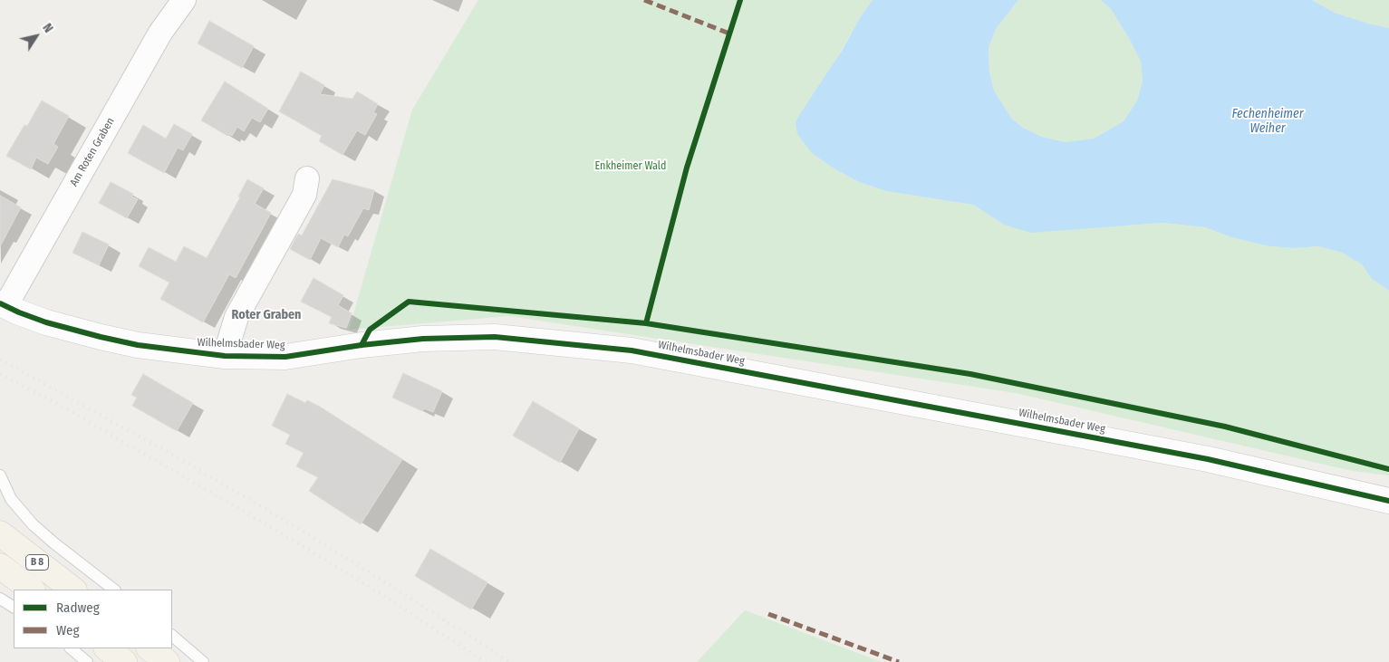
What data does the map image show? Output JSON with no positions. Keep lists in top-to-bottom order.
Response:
{
  "streets": {
    "main road": ["B 8"],
    "street": ["Am Roten Graben", "Wilhelmsbader Weg"]
  },
  "crossings": [
    ["Am Roten Graben", "Wilhelmsbader Weg"]
  ],
  "districts": ["Roter Graben"],
  "water": ["Fechenheimer Weiher"],
  "parks": ["Enkheimer Wald"],
  "legend": ["Radweg", "Weg"],
  "north": "top right"
}
